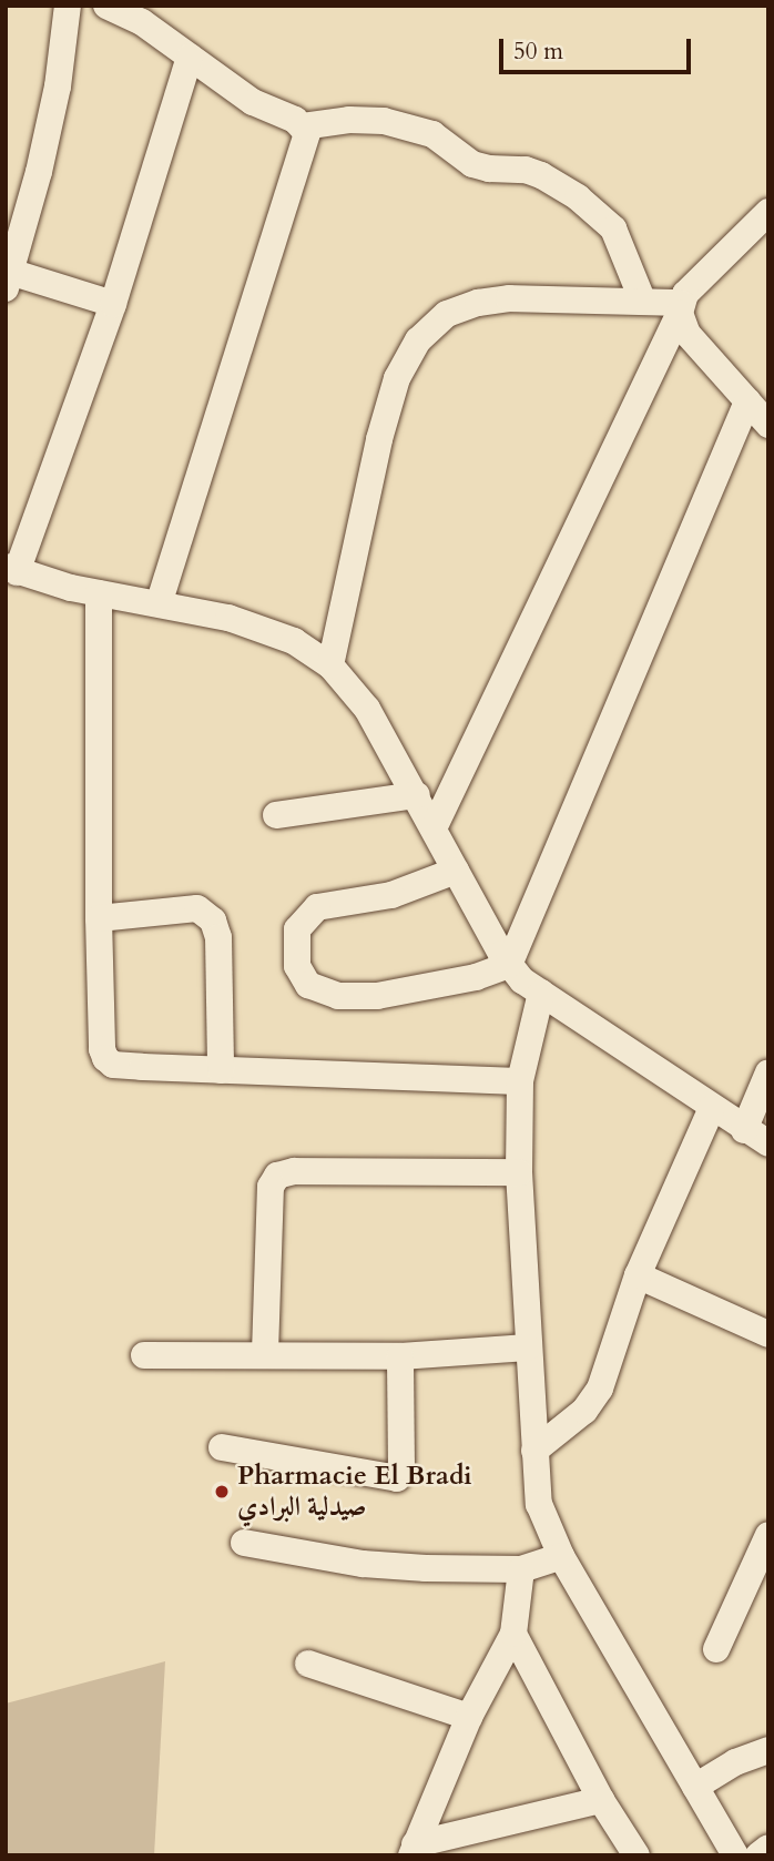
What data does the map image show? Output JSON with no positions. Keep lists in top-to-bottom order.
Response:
{
  "places": ["Pharmacie El Bradi صيدلية البرادي"],
  "scale_bar": "50 m"
}
